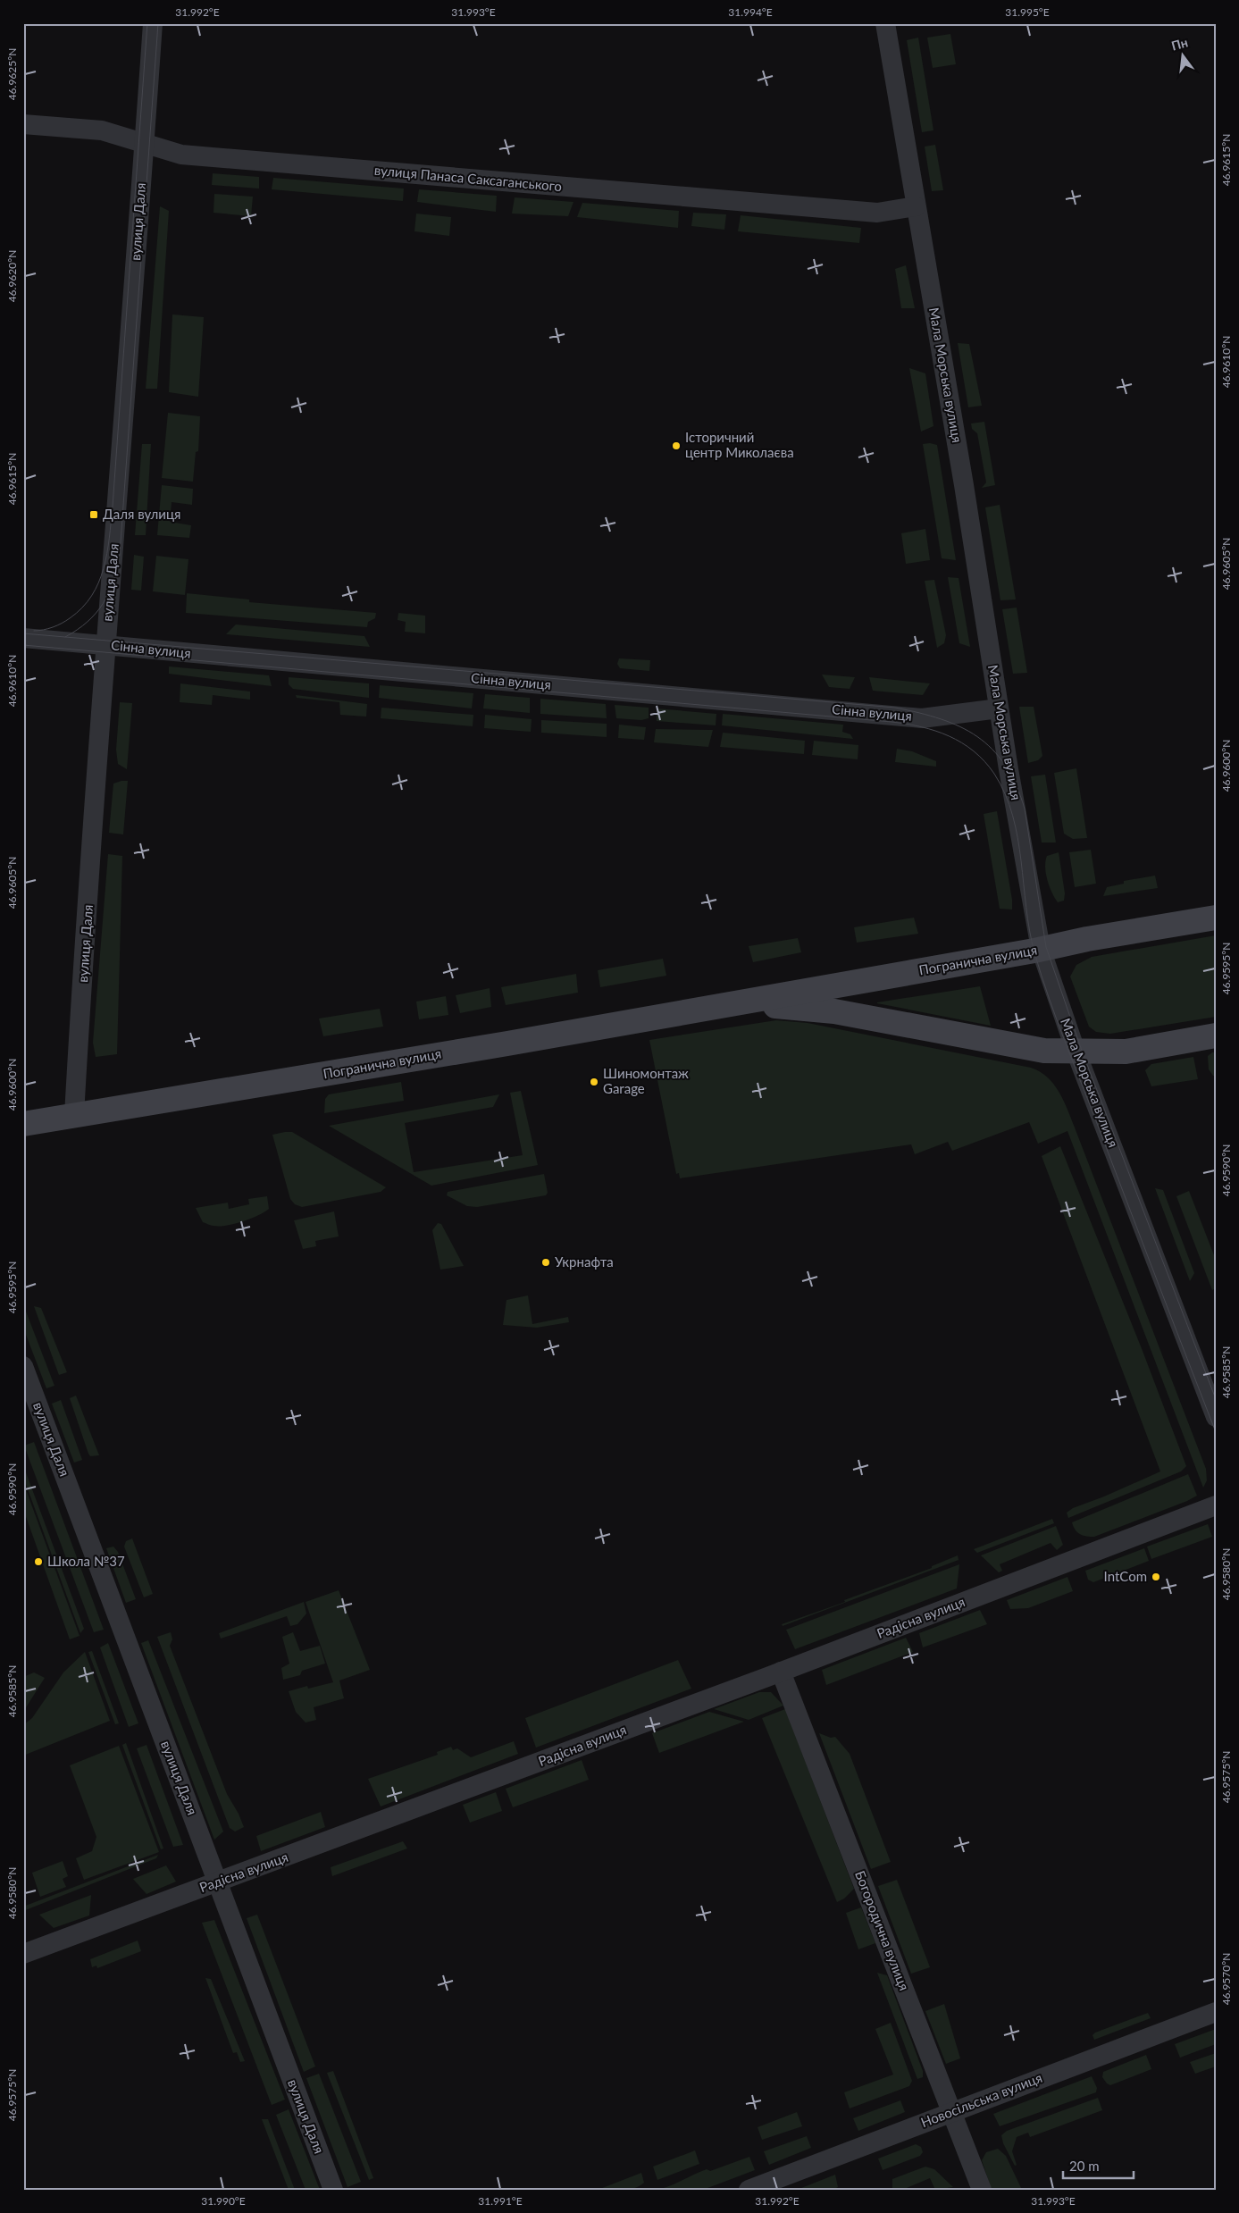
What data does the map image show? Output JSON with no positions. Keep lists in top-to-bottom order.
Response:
{
  "streets": {
    "main road": ["Погранична вулиця"],
    "street": [
      "вулиця Панаса Саксаганського",
      "вулиця Даля",
      "Мала Морська вулиця",
      "Сінна вулиця",
      "Радісна вулиця",
      "Богородична вулиця",
      "Новосільська вулиця"
    ]
  },
  "crossings": [
    ["вулиця Панаса Саксаганського", "вулиця Даля"],
    ["вулиця Панаса Саксаганського", "Мала Морська вулиця"],
    ["вулиця Даля", "Сінна вулиця"],
    ["вулиця Даля", "Погранична вулиця"],
    ["вулиця Даля", "Радісна вулиця"],
    ["Мала Морська вулиця", "Сінна вулиця"],
    ["Мала Морська вулиця", "Погранична вулиця"],
    ["Радісна вулиця", "Богородична вулиця"],
    ["Богородична вулиця", "Новосільська вулиця"]
  ],
  "places": {
    "other": [
      "Історичний центр Миколаєва",
      "Шиномонтаж Garage",
      "Укрнафта",
      "Школа №37",
      "IntCom"
    ],
    "transit": ["Даля вулиця"]
  },
  "scale_bar": "20 m",
  "north": "top",
  "coordinates": [
    "31.992°E",
    "31.993°E",
    "31.994°E",
    "31.995°E",
    "46.9625°N",
    "46.9615°N",
    "46.9620°N",
    "46.9610°N",
    "46.9605°N",
    "46.9600°N",
    "46.9595°N",
    "46.9590°N",
    "46.9585°N",
    "46.9580°N",
    "46.9575°N",
    "46.9570°N",
    "31.990°E",
    "31.991°E"
  ]
}
